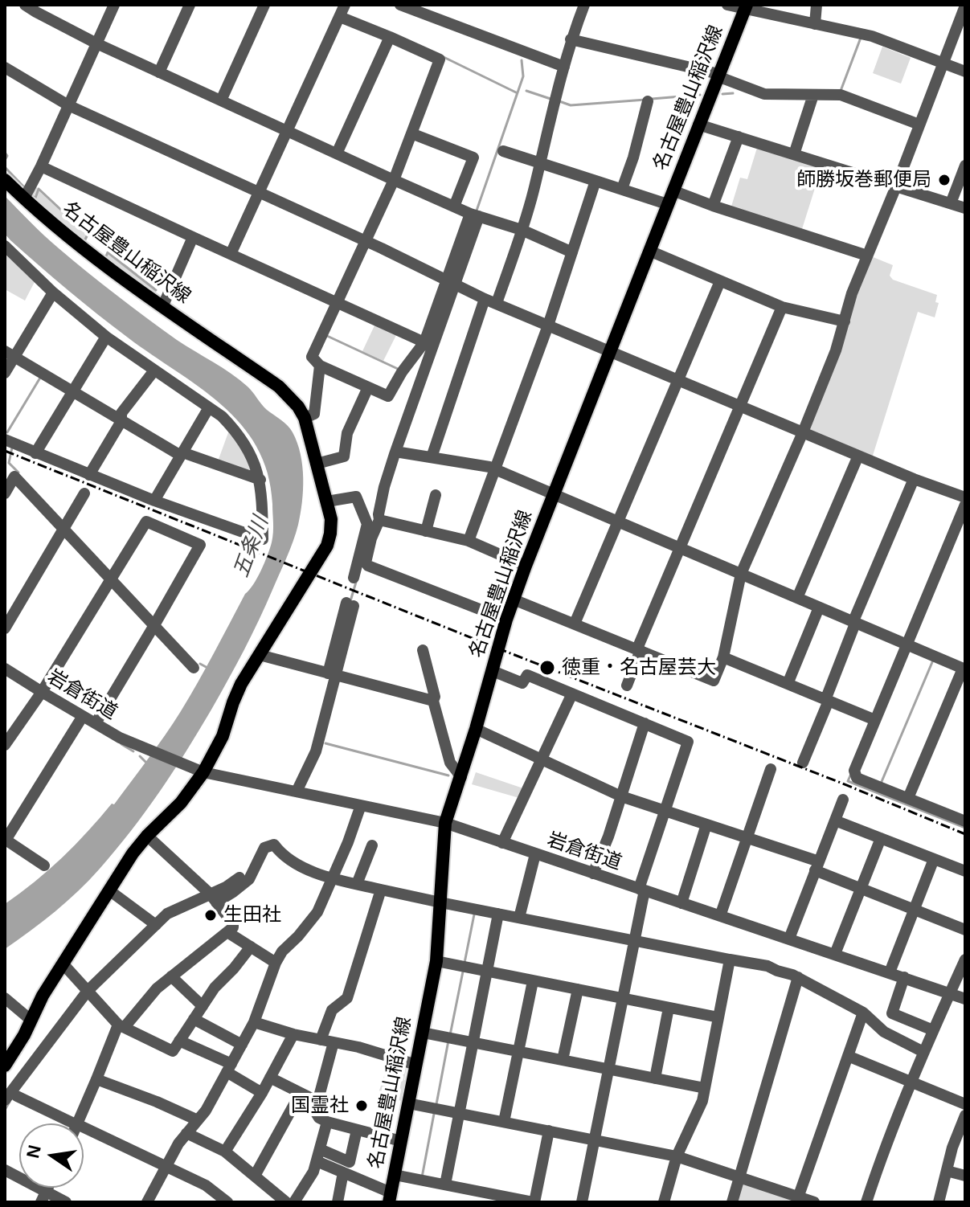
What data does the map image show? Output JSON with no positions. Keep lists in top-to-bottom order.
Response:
{
  "streets": {
    "main road": ["名古屋豊山稲沢線"],
    "street": ["岩倉街道"]
  },
  "crossings": [
    ["名古屋豊山稲沢線", "岩倉街道"]
  ],
  "water": ["五条川"],
  "places": [
    "師勝坂巻郵便局",
    "徳重・名古屋芸大",
    "生田社",
    "国霊社"
  ],
  "north": "left"
}
